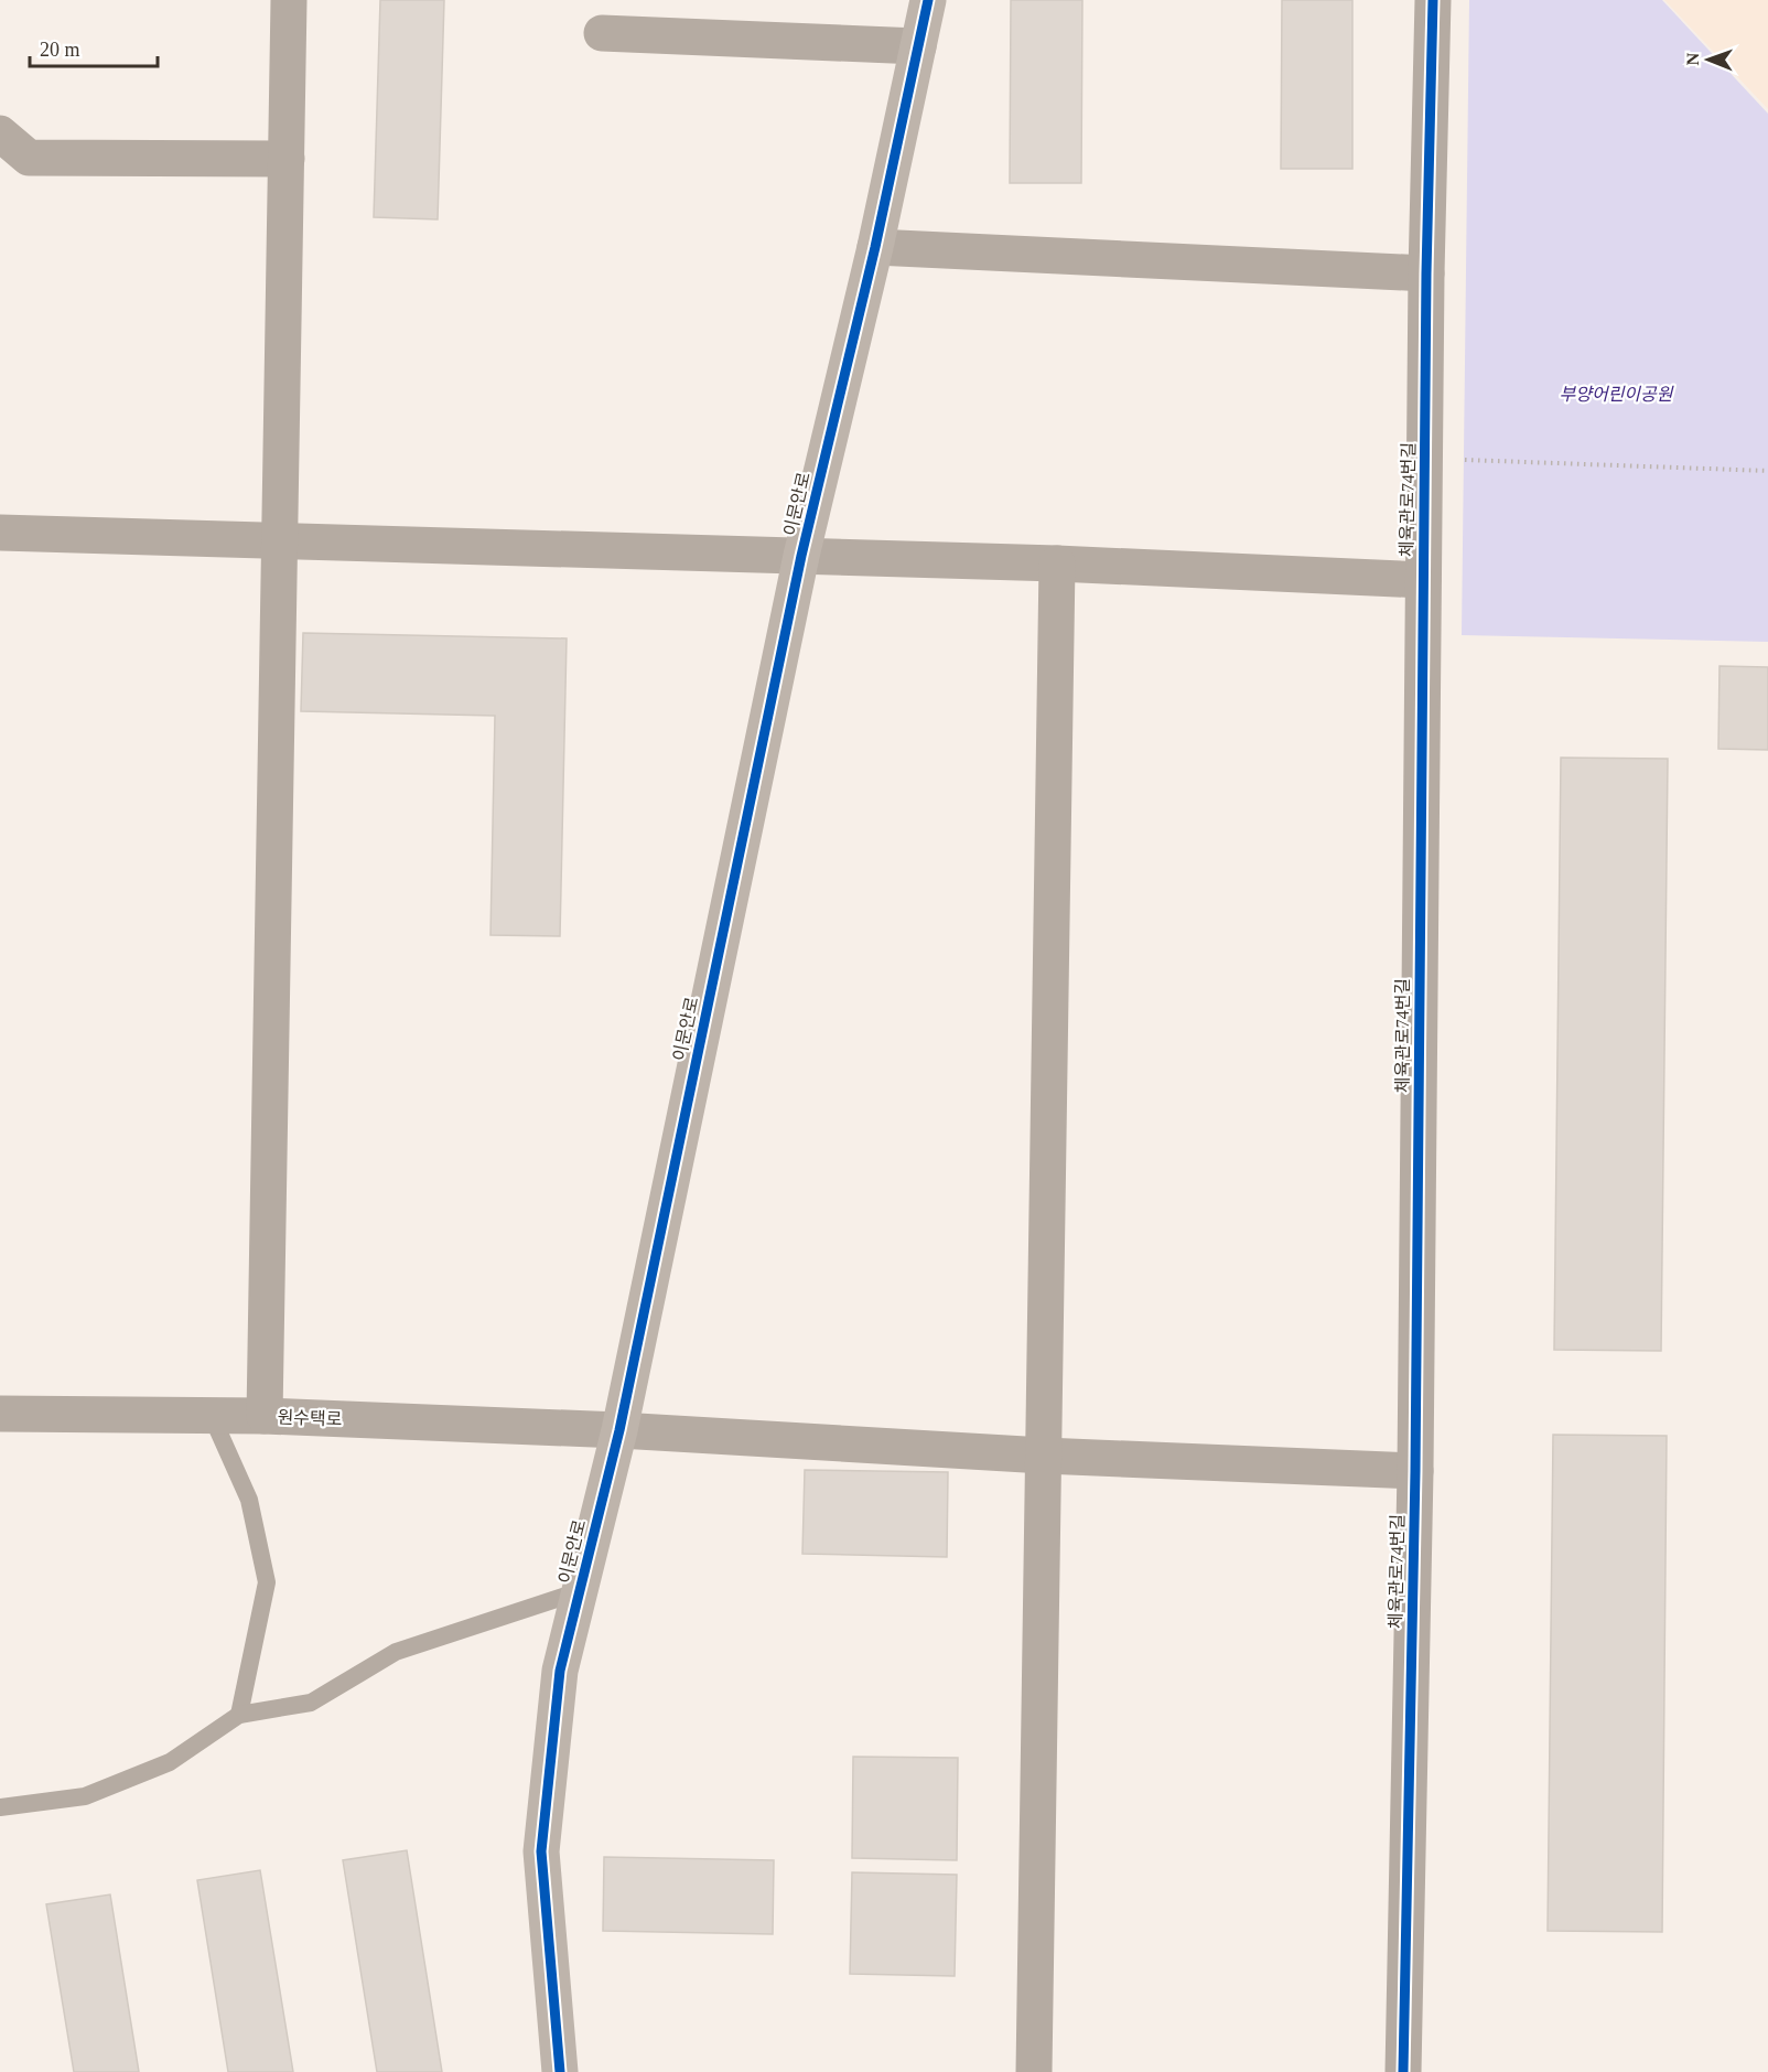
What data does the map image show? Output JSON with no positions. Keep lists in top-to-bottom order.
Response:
{
  "streets": {
    "street": ["체육관로74번길", "이문안로", "원수택로"]
  },
  "crossings": [
    ["체육관로74번길", "원수택로"],
    ["이문안로", "원수택로"]
  ],
  "parks": ["부양어린이공원"],
  "scale_bar": "20 m",
  "north": "left"
}
